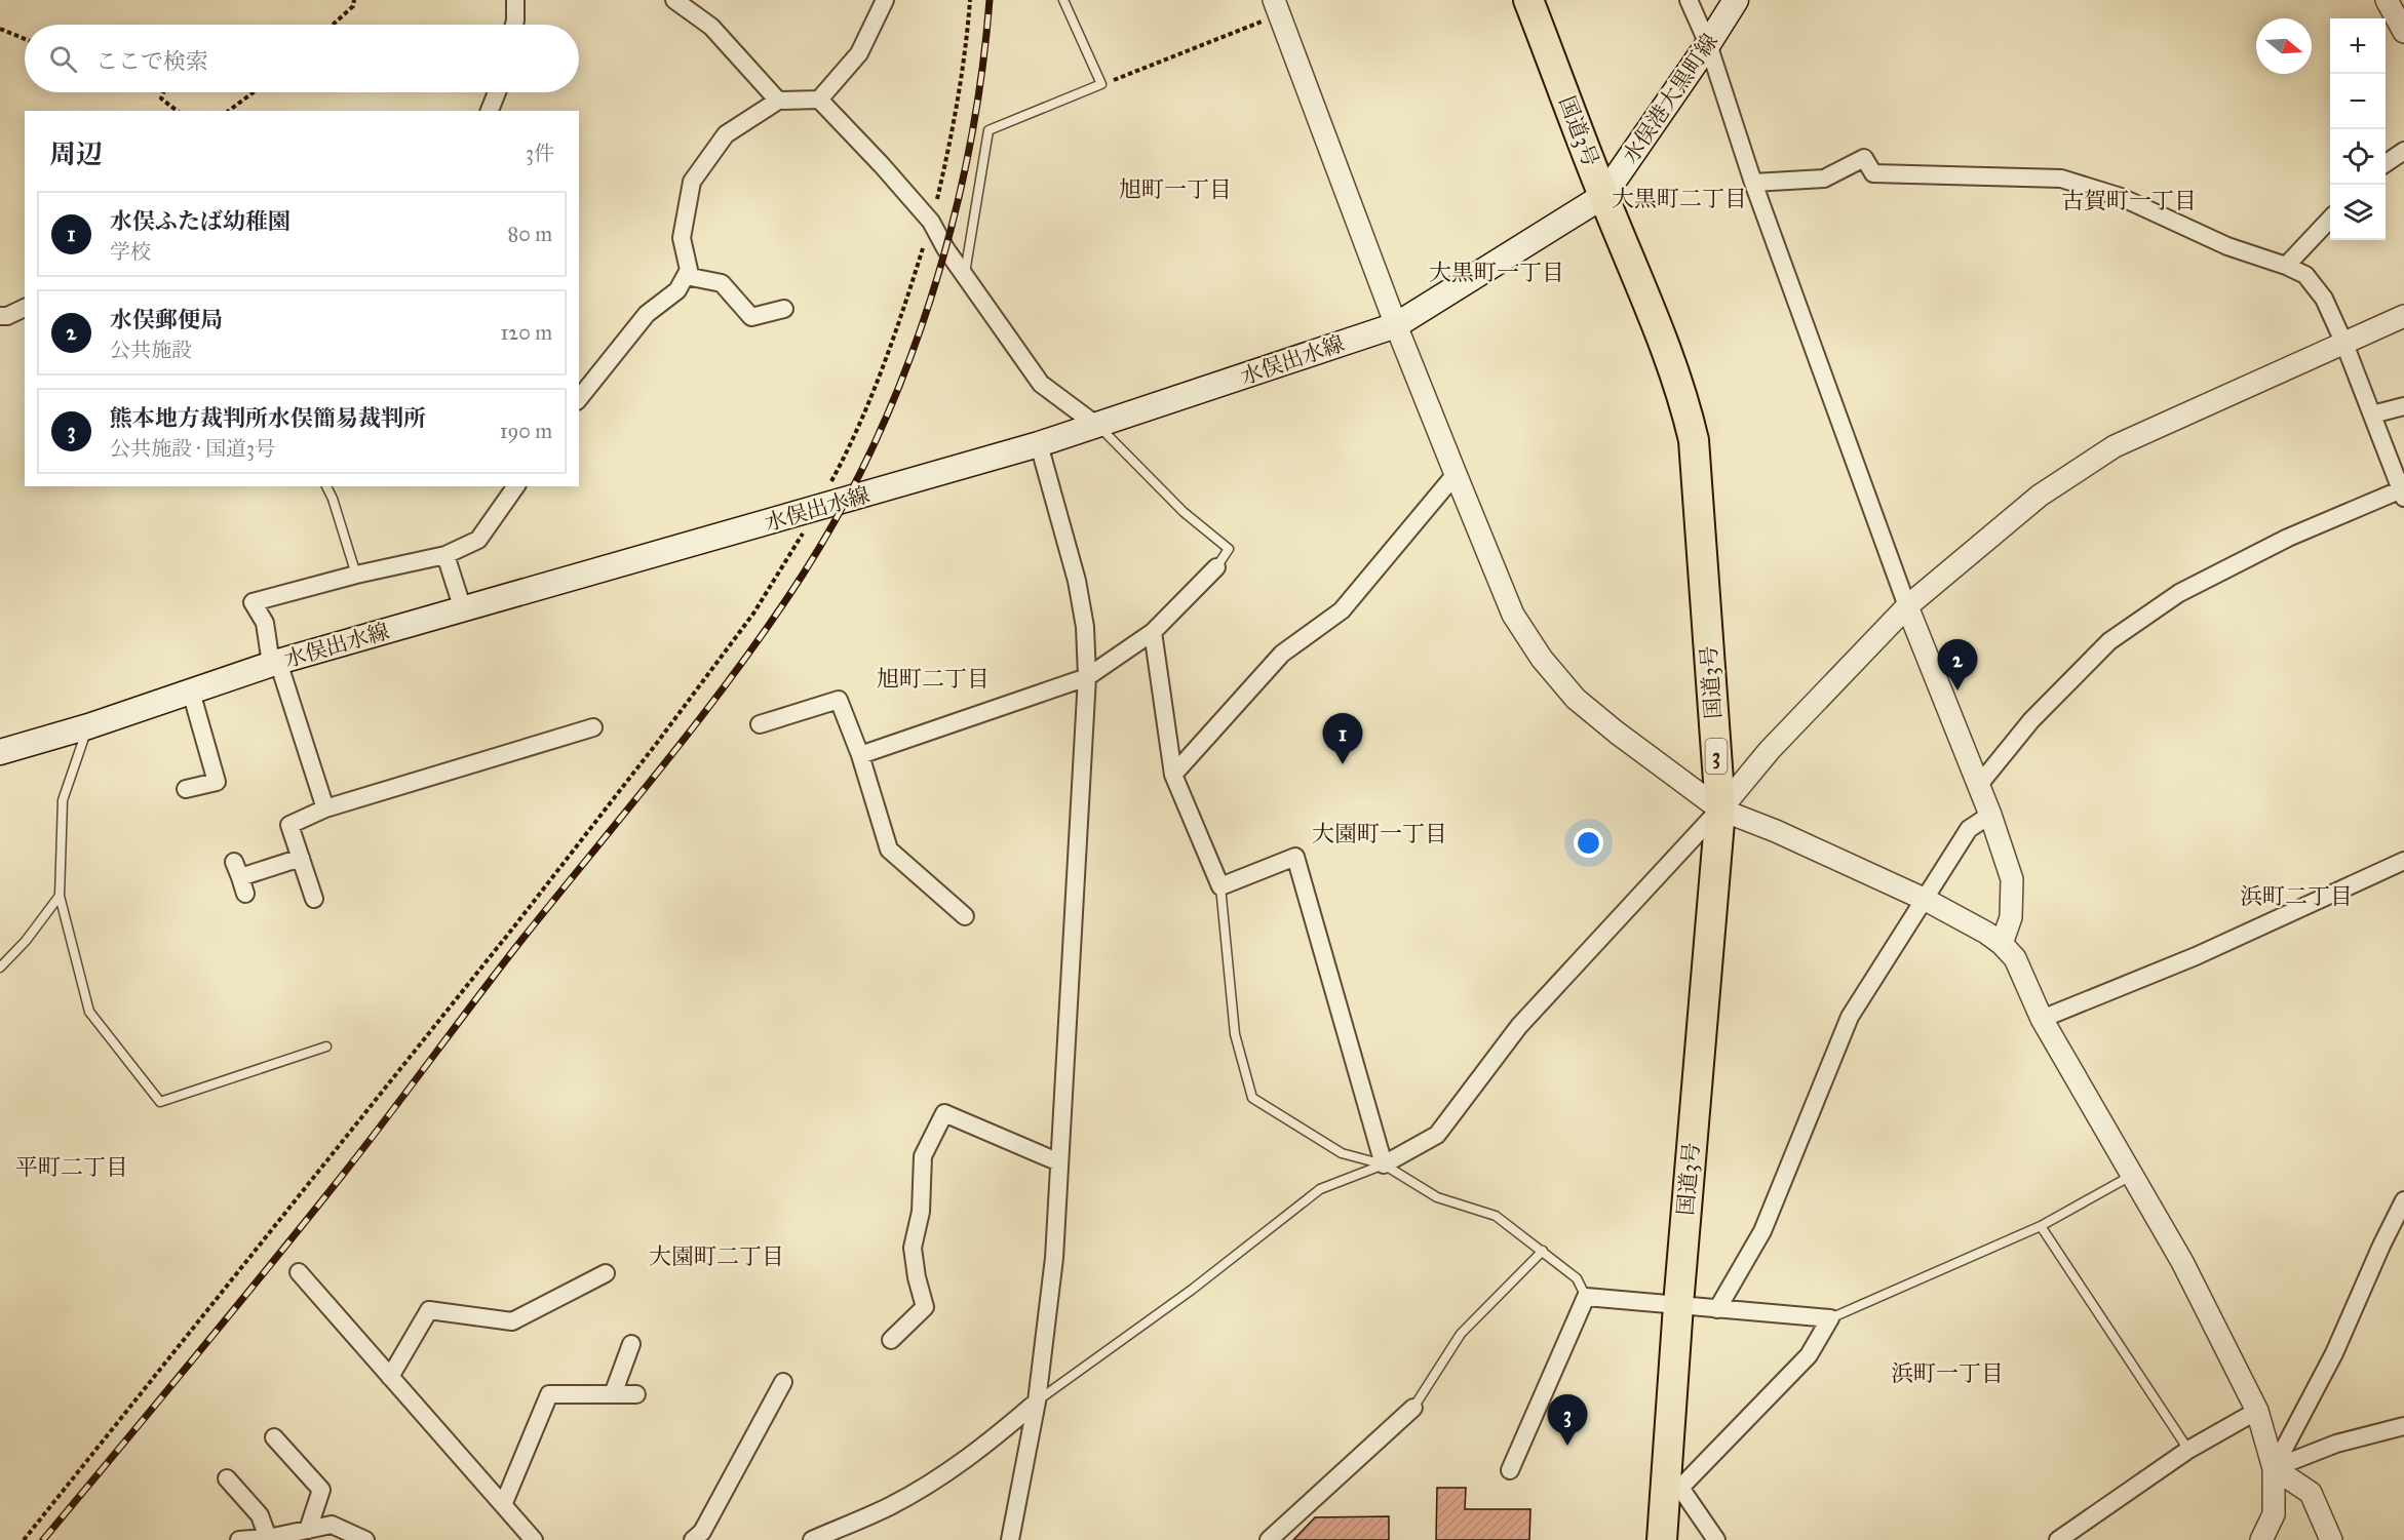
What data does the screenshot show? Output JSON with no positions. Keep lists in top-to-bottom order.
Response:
{
  "streets": {
    "highway": ["国道3号", "3"],
    "main road": ["水俣港大黒町線", "水俣出水線"]
  },
  "crossings": [
    ["水俣港大黒町線", "国道3号"],
    ["水俣港大黒町線", "水俣出水線"],
    ["国道3号", "水俣出水線"]
  ],
  "districts": [
    "旭町一丁目",
    "大黒町二丁目",
    "古賀町一丁目",
    "大黒町一丁目",
    "旭町二丁目",
    "大園町一丁目",
    "浜町二丁目",
    "平町二丁目",
    "大園町二丁目",
    "浜町一丁目"
  ],
  "north": "right",
  "page": {
    "map_buttons": ["+", "−"],
    "search": "ここで検索",
    "heading": ["周辺", "3件"],
    "list": [
      {
        "mark": "1",
        "name": "水俣ふたば幼稚園",
        "note": "学校",
        "value": "80 m"
      },
      {
        "mark": "2",
        "name": "水俣郵便局",
        "note": "公共施設",
        "value": "120 m"
      },
      {
        "mark": "3",
        "name": "熊本地方裁判所水俣簡易裁判所",
        "note": "公共施設 · 国道3号",
        "value": "190 m"
      }
    ],
    "pins": ["2", "1", "3"]
  }
}
